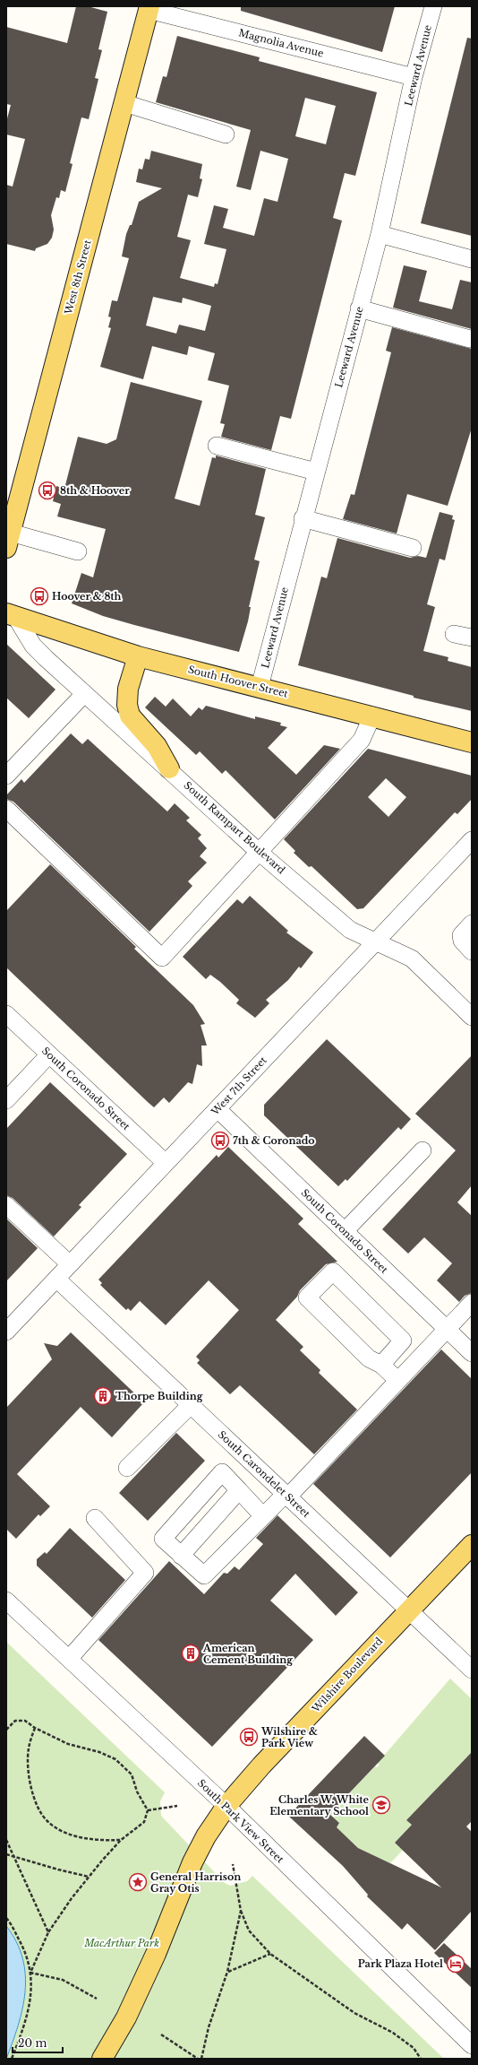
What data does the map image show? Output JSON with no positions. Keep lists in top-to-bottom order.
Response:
{
  "streets": {
    "main road": ["West 8th Street", "South Hoover Street", "Wilshire Boulevard"],
    "street": [
      "Magnolia Avenue",
      "Leeward Avenue",
      "South Rampart Boulevard",
      "West 7th Street",
      "South Coronado Street",
      "South Carondelet Street",
      "South Park View Street"
    ]
  },
  "crossings": [
    ["Magnolia Avenue", "Leeward Avenue"],
    ["Magnolia Avenue", "West 8th Street"],
    ["Leeward Avenue", "South Hoover Street"],
    ["South Hoover Street", "South Rampart Boulevard"],
    ["South Rampart Boulevard", "West 7th Street"],
    ["West 7th Street", "South Coronado Street"],
    ["West 7th Street", "South Carondelet Street"],
    ["South Carondelet Street", "Wilshire Boulevard"],
    ["Wilshire Boulevard", "South Park View Street"]
  ],
  "parks": ["MacArthur Park"],
  "places": {
    "bus stop": [
      "8th & Hoover",
      "Hoover & 8th",
      "7th & Coronado",
      "Wilshire & Park View"
    ],
    "building": ["Thorpe Building", "American Cement Building"],
    "school or university": ["Charles W. White Elementary School"],
    "place": ["General Harrison Gray Otis"],
    "hotel": ["Park Plaza Hotel"]
  },
  "scale_bar": "20 m"
}
